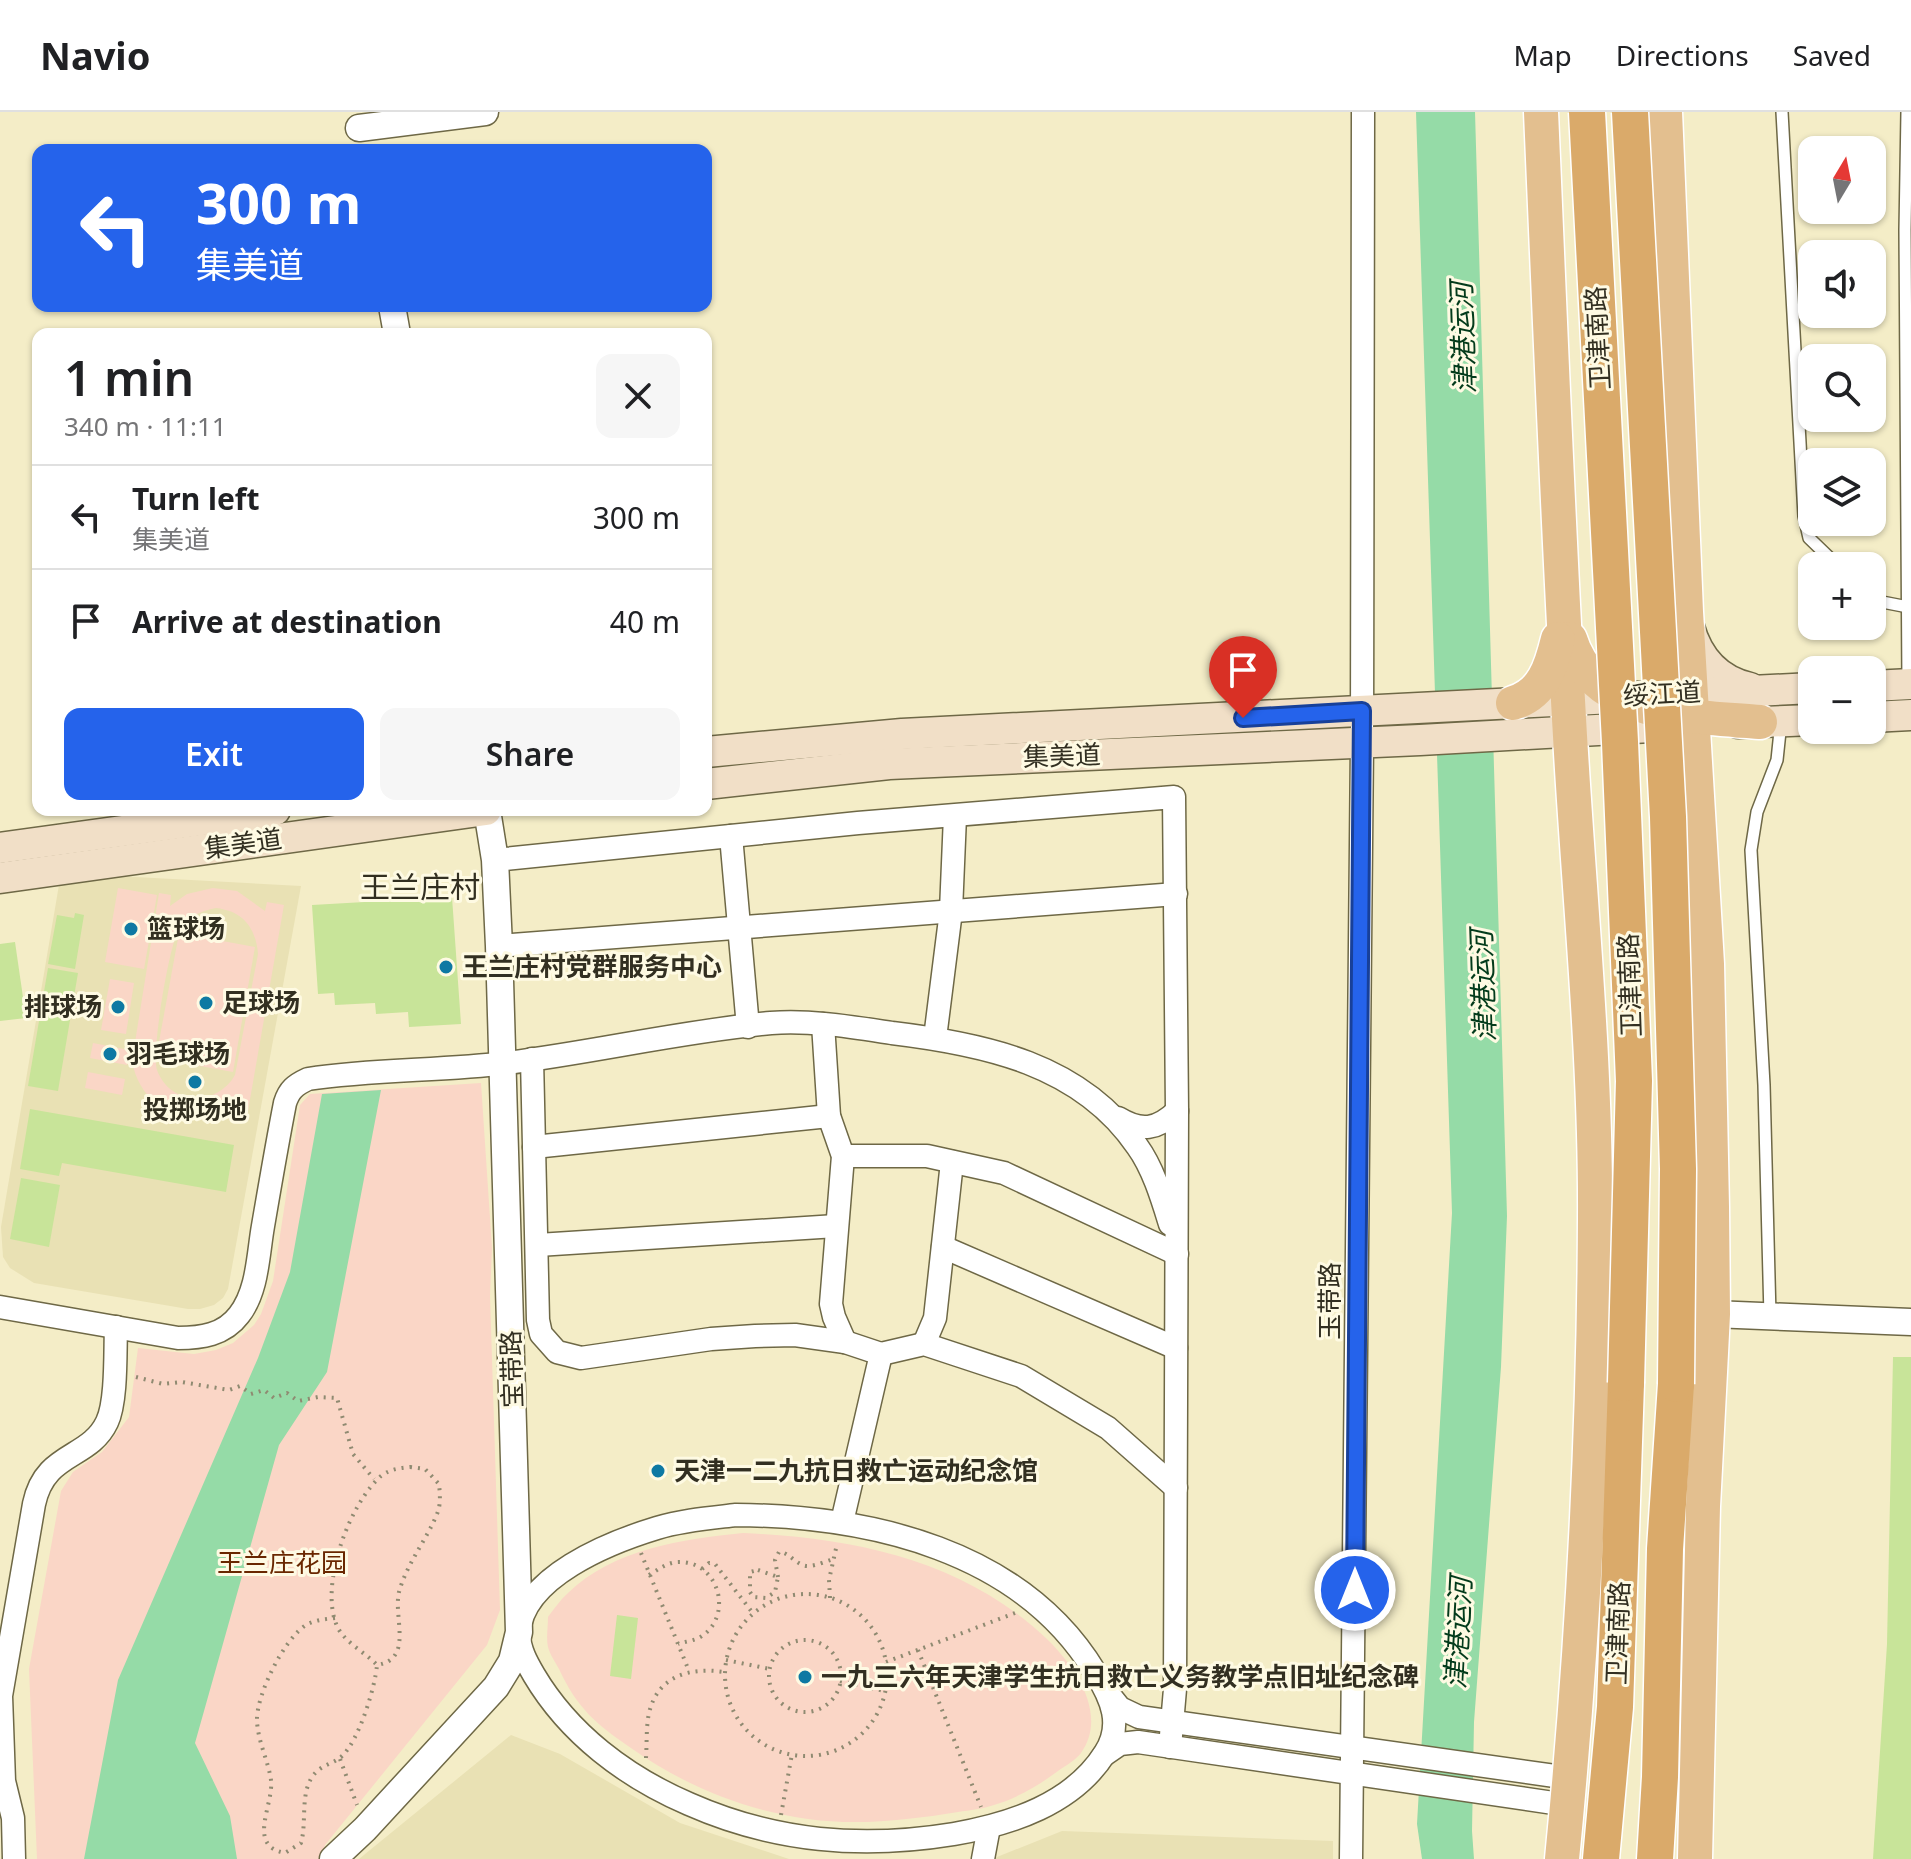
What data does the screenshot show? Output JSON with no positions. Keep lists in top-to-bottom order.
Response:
{
  "streets": {
    "highway": ["卫津南路"],
    "main road": ["绥江道", "集美道"],
    "street": ["玉带路", "宝带路"]
  },
  "crossings": [
    ["绥江道", "集美道"],
    ["集美道", "玉带路"]
  ],
  "districts": ["王兰庄村"],
  "water": ["津港运河"],
  "parks": ["王兰庄花园"],
  "places": [
    "篮球场",
    "王兰庄村党群服务中心",
    "足球场",
    "排球场",
    "羽毛球场",
    "投掷场地",
    "天津一二九抗日救亡运动纪念馆",
    "一九三六年天津学生抗日救亡义务教学点旧址纪念碑"
  ],
  "north": "top",
  "page": {
    "header": "Navio",
    "nav": ["Map", "Directions", "Saved"],
    "map_buttons": ["+", "−"],
    "turn": ["300 m", "集美道"],
    "heading": ["1 min", "340 m · 11:11"],
    "list": [
      {
        "name": "Turn left",
        "note": "集美道",
        "value": "300 m"
      },
      {
        "name": "Arrive at destination",
        "value": "40 m"
      }
    ],
    "buttons": ["Exit", "Share"]
  }
}
